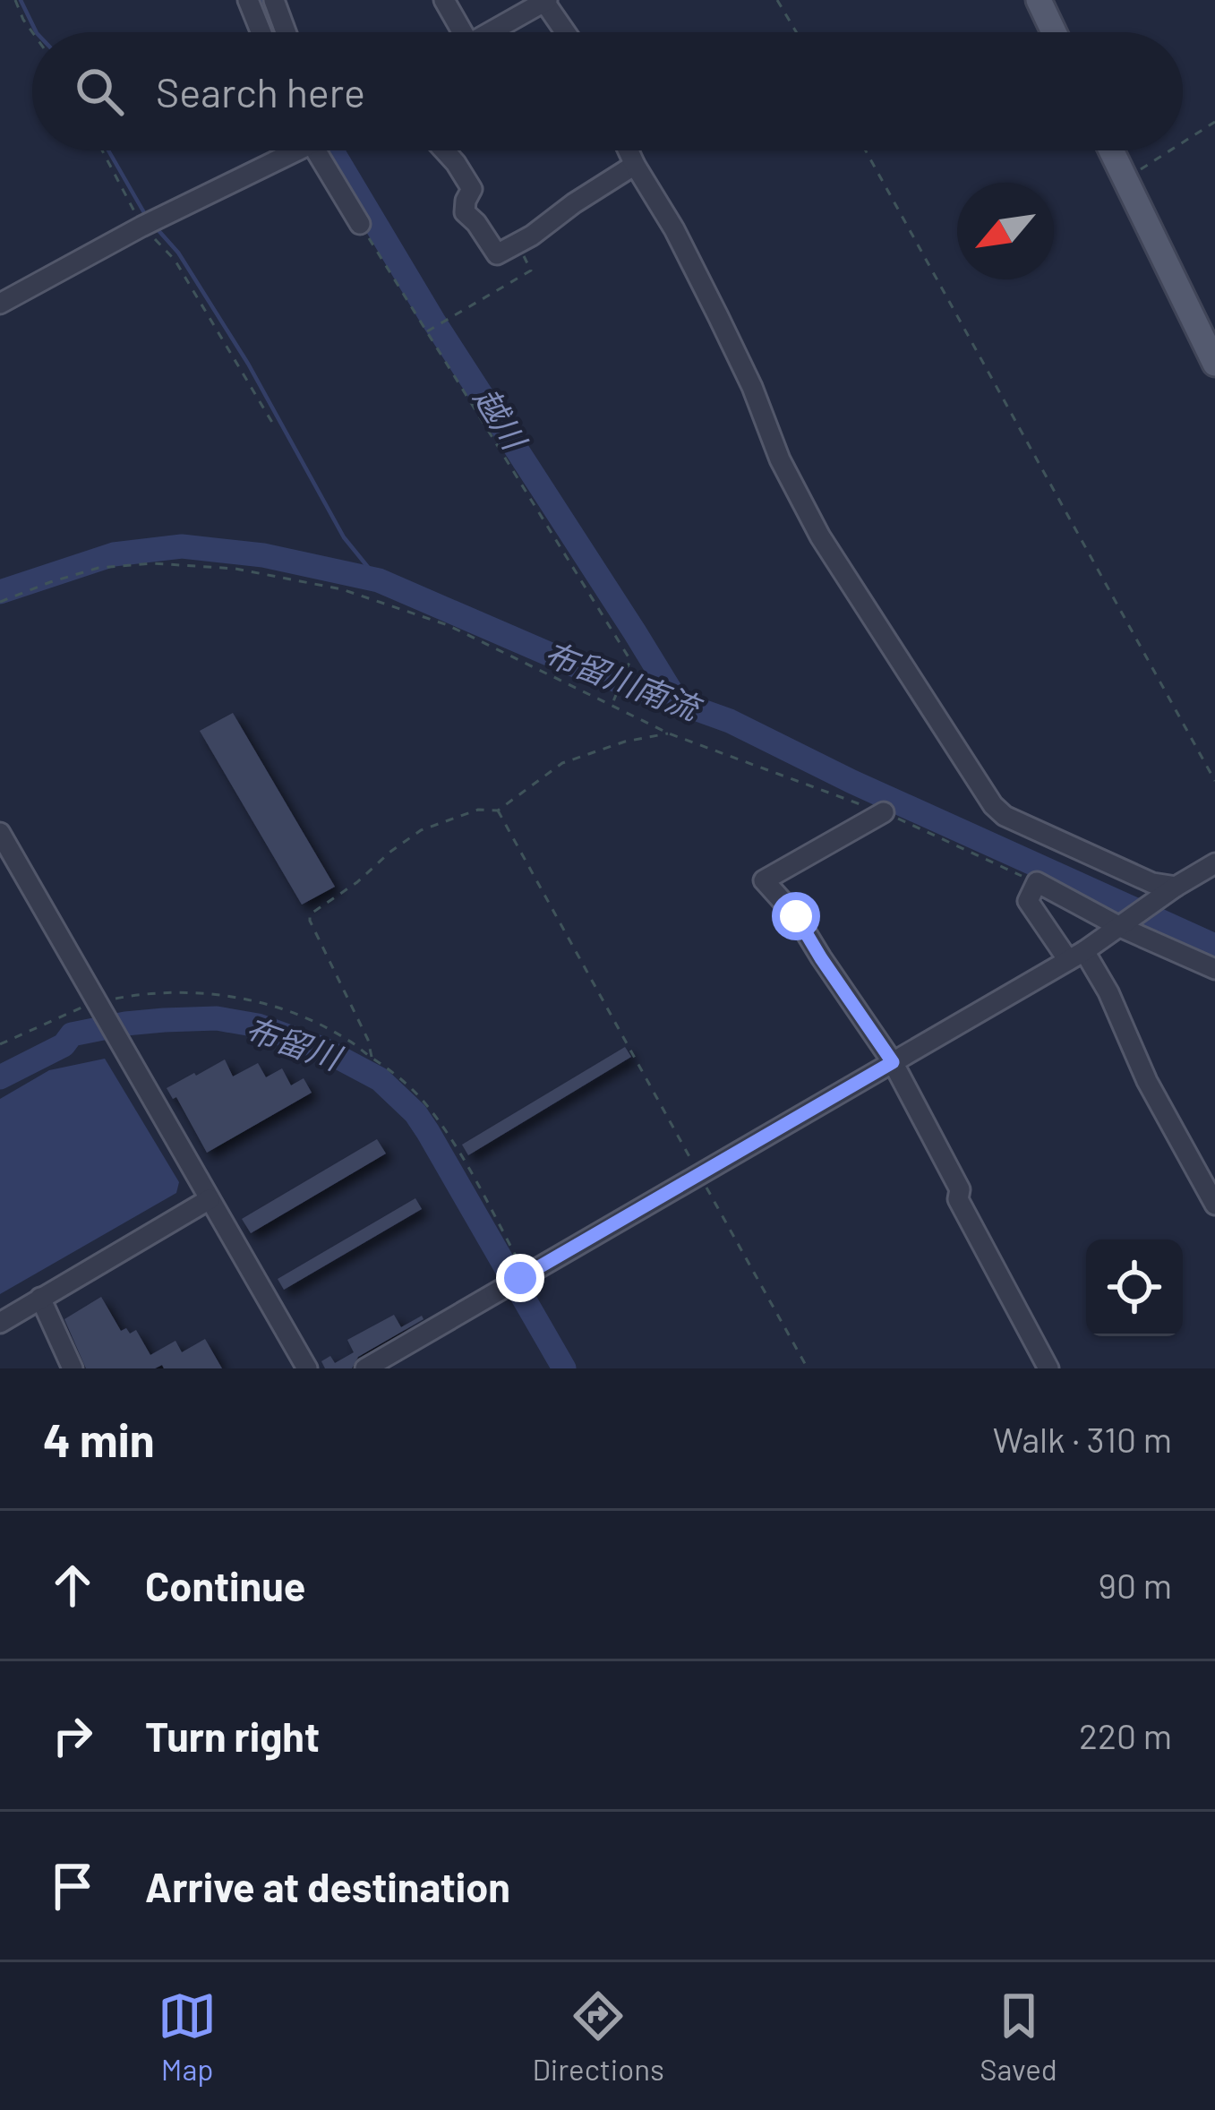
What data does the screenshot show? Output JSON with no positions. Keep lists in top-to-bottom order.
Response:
{
  "water": ["越川", "布留川南流", "布留川"],
  "north": "bottom left",
  "page": {
    "search": "Search here",
    "heading": ["4 min", "Walk · 310 m"],
    "list": [
      ["Continue", "90 m"],
      ["Turn right", "220 m"],
      "Arrive at destination"
    ],
    "nav": ["Map", "Directions", "Saved"]
  }
}
